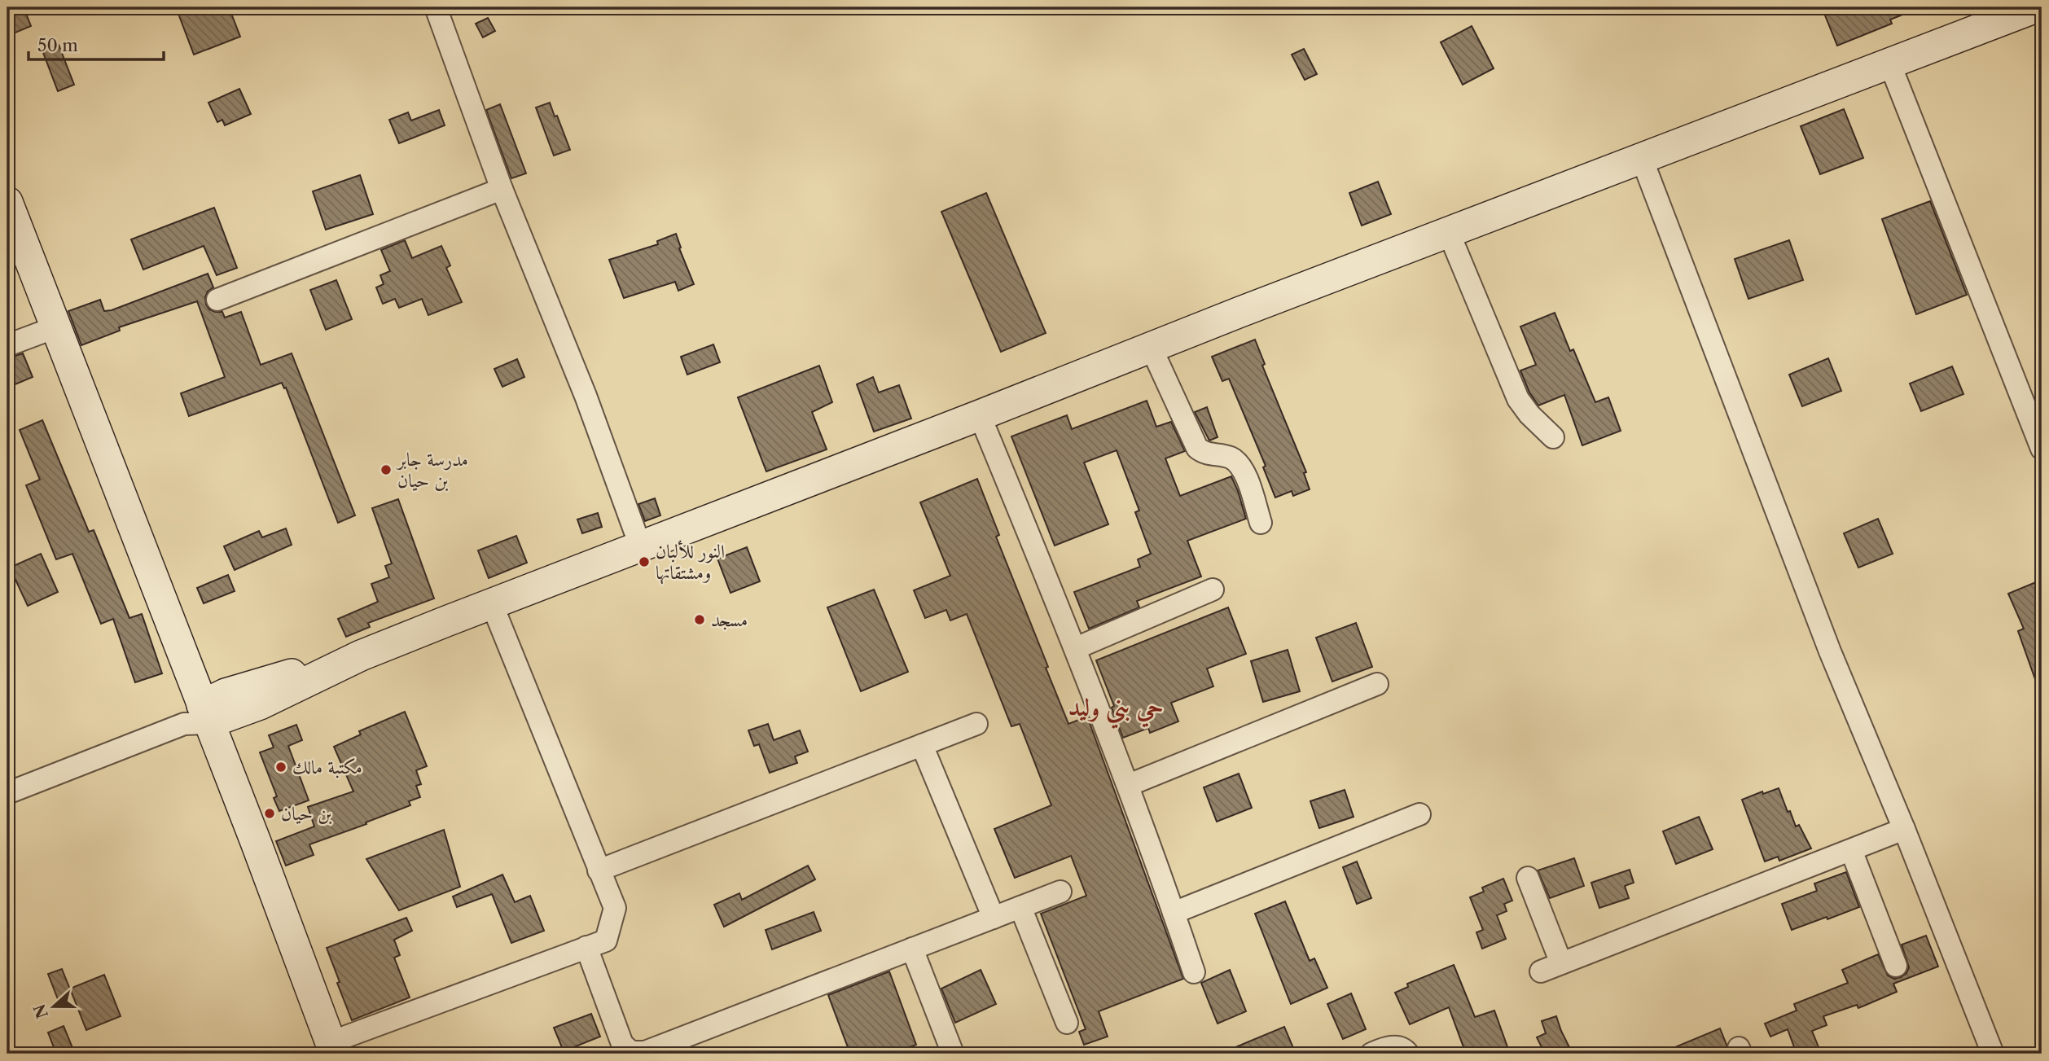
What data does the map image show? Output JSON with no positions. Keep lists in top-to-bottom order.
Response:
{
  "districts": ["حي بني وليد"],
  "places": [
    "مدرسة جابر بن حيان",
    "النور للألبان ومشتقاتها",
    "مسجد",
    "مكتبة مالك",
    "بن حيان"
  ],
  "scale_bar": "50 m",
  "north": "left"
}
